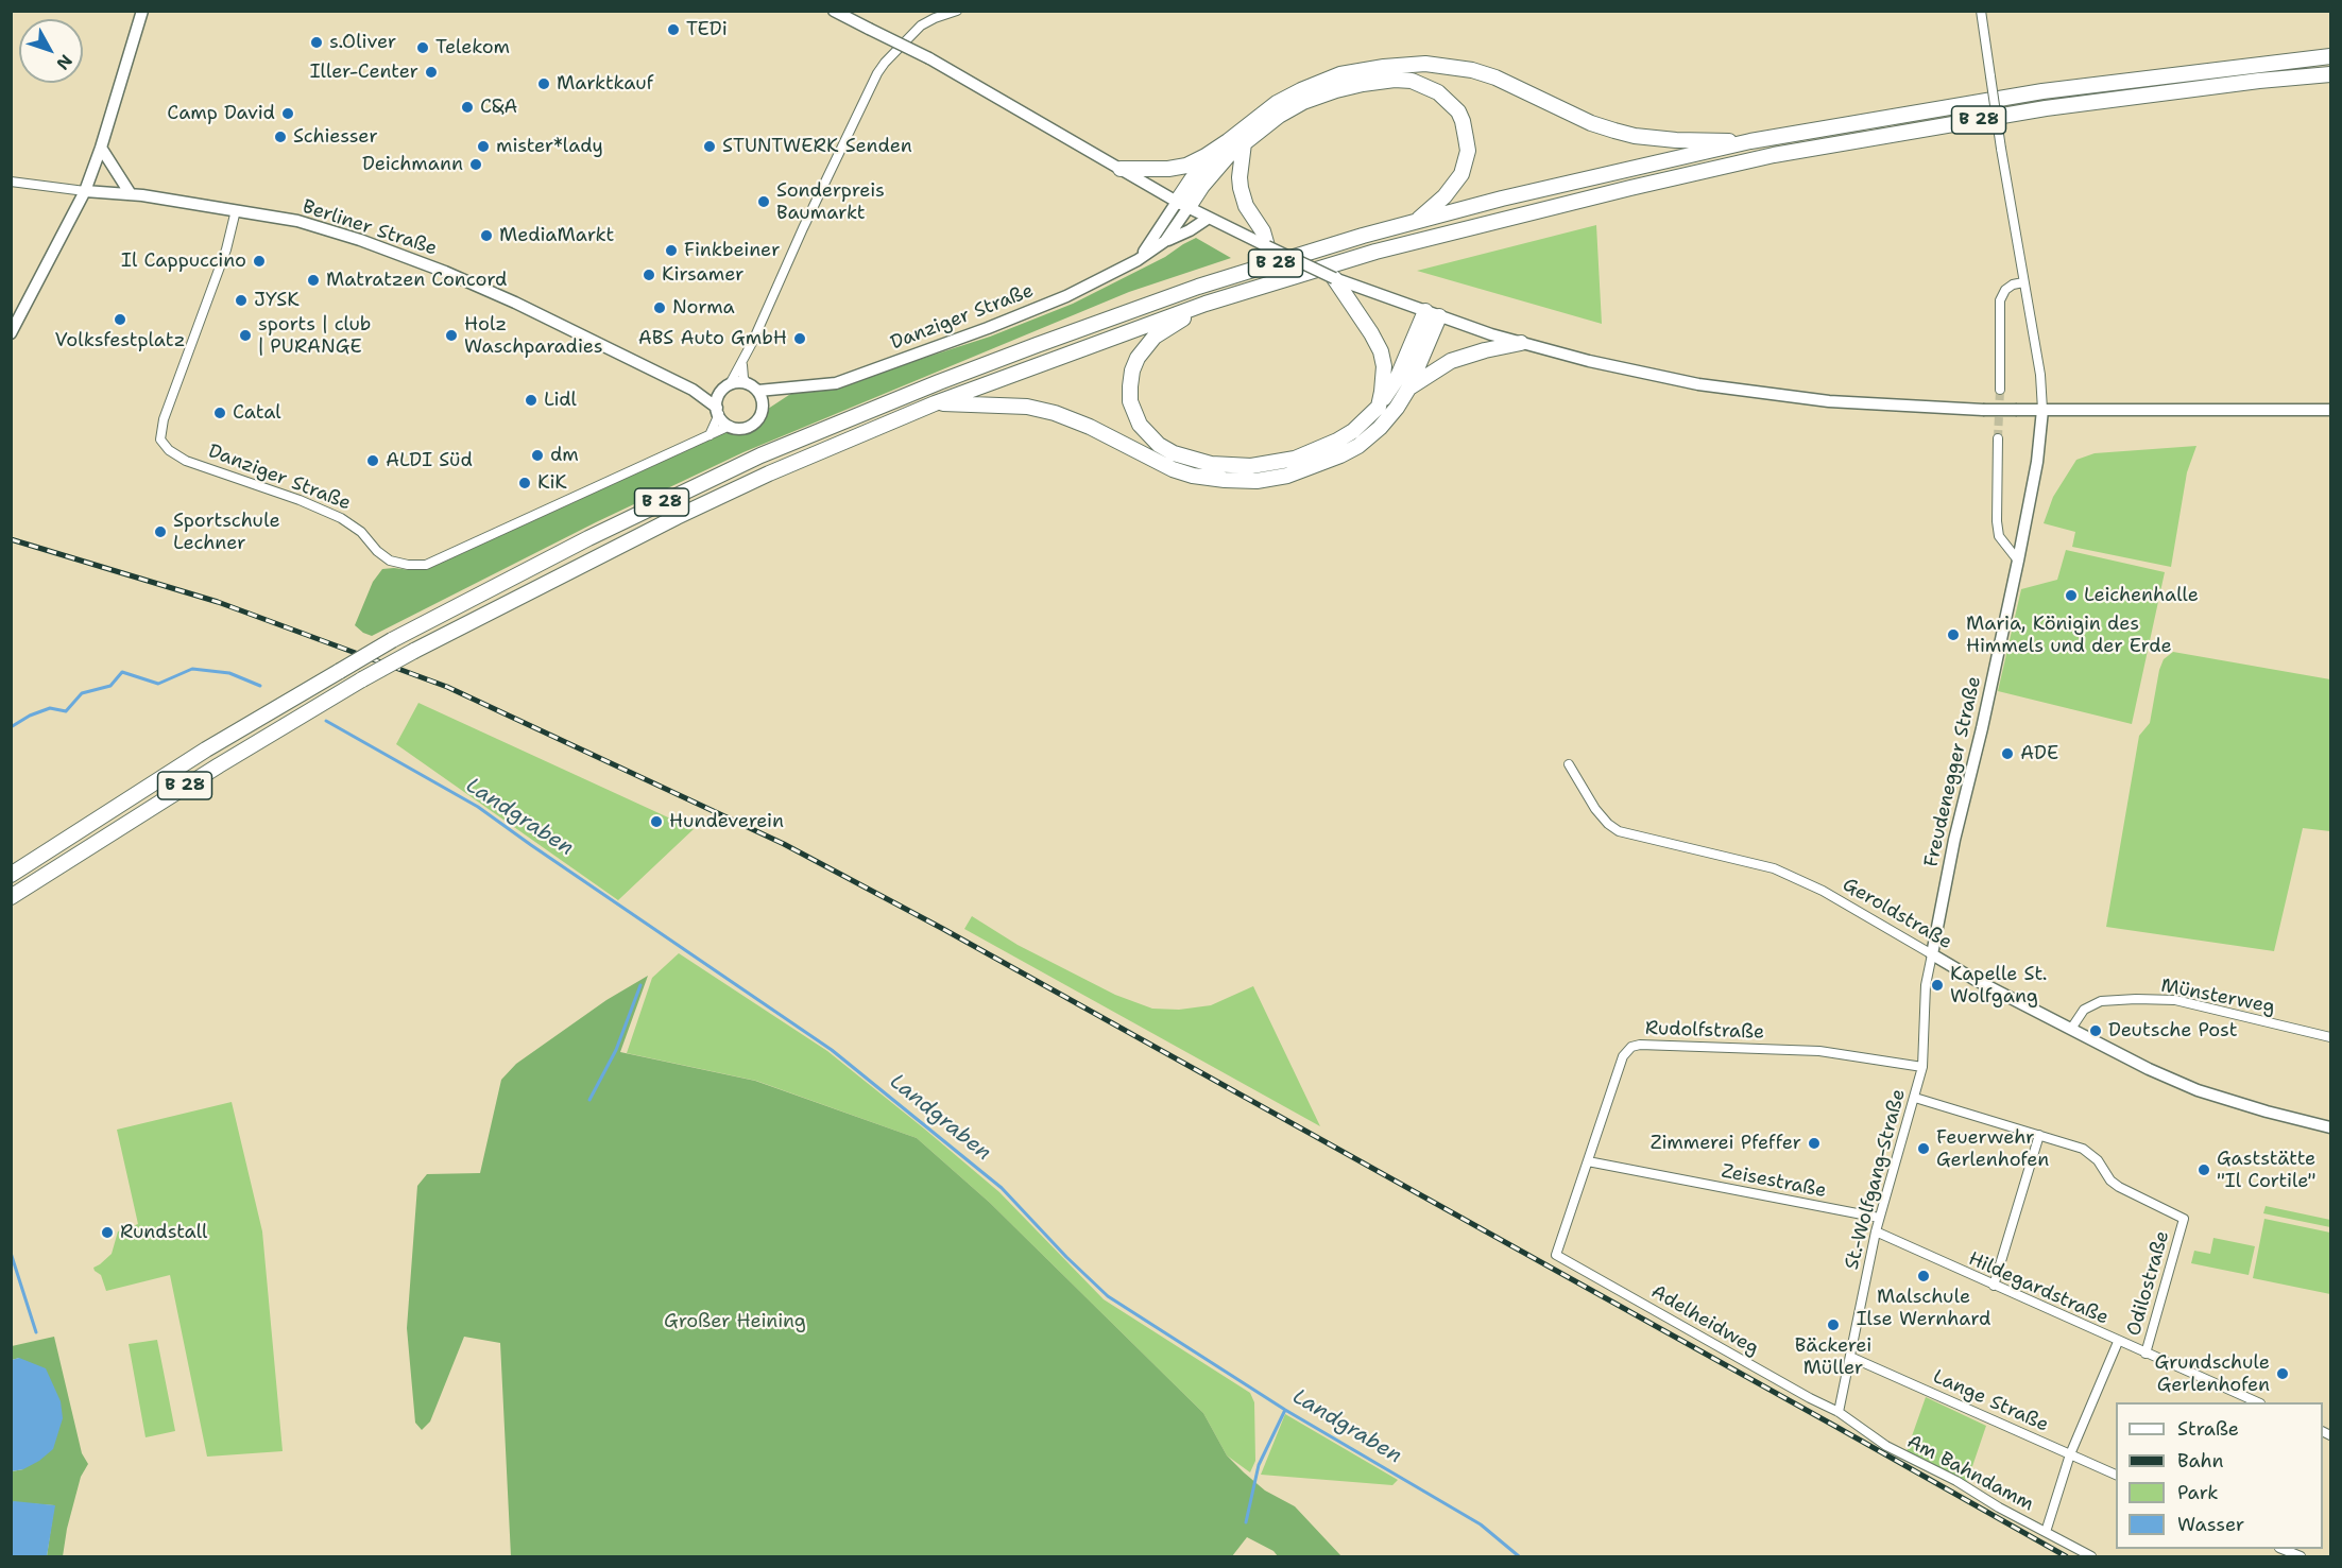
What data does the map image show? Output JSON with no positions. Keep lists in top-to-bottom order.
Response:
{
  "streets": {
    "highway": ["B 28"],
    "street": [
      "Berliner Straße",
      "Danziger Straße",
      "Freudenegger Straße",
      "Geroldstraße",
      "Münsterweg",
      "Rudolfstraße",
      "St.-Wolfgang-Straße",
      "Zeisestraße",
      "Odilostraße",
      "Hildegardstraße",
      "Adelheidweg",
      "Lange Straße",
      "Am Bahndamm"
    ]
  },
  "crossings": [
    ["Berliner Straße", "Danziger Straße"],
    ["Freudenegger Straße", "Geroldstraße"],
    ["Freudenegger Straße", "St.-Wolfgang-Straße"],
    ["Geroldstraße", "Münsterweg"],
    ["Geroldstraße", "St.-Wolfgang-Straße"],
    ["Rudolfstraße", "St.-Wolfgang-Straße"],
    ["Rudolfstraße", "Zeisestraße"],
    ["Rudolfstraße", "Adelheidweg"],
    ["St.-Wolfgang-Straße", "Zeisestraße"],
    ["St.-Wolfgang-Straße", "Odilostraße"],
    ["St.-Wolfgang-Straße", "Hildegardstraße"],
    ["St.-Wolfgang-Straße", "Adelheidweg"],
    ["St.-Wolfgang-Straße", "Lange Straße"],
    ["St.-Wolfgang-Straße", "Am Bahndamm"],
    ["Odilostraße", "Hildegardstraße"],
    ["Adelheidweg", "Am Bahndamm"]
  ],
  "water": ["Landgraben"],
  "parks": ["Großer Heining"],
  "places": [
    "TEDi",
    "s.Oliver",
    "Telekom",
    "Iller-Center",
    "Marktkauf",
    "C&A",
    "Camp David",
    "Schiesser",
    "mister*lady",
    "STUNTWERK Senden",
    "Deichmann",
    "Sonderpreis Baumarkt",
    "MediaMarkt",
    "Finkbeiner",
    "Il Cappuccino",
    "Kirsamer",
    "Matratzen Concord",
    "JYSK",
    "Norma",
    "Volksfestplatz",
    "sports | club | PURANGE",
    "Holz Waschparadies",
    "ABS Auto GmbH",
    "Lidl",
    "Catal",
    "dm",
    "ALDI Süd",
    "KiK",
    "Sportschule Lechner",
    "Leichenhalle",
    "Maria, Königin des Himmels und der Erde",
    "ADE",
    "Hundeverein",
    "Kapelle St. Wolfgang",
    "Deutsche Post",
    "Zimmerei Pfeffer",
    "Feuerwehr Gerlenhofen",
    "Gaststätte \"Il Cortile\"",
    "Rundstall",
    "Malschule Ilse Wernhard",
    "Bäckerei Müller",
    "Grundschule Gerlenhofen"
  ],
  "legend": [
    "Straße",
    "Bahn",
    "Park",
    "Wasser"
  ],
  "north": "bottom right"
}
